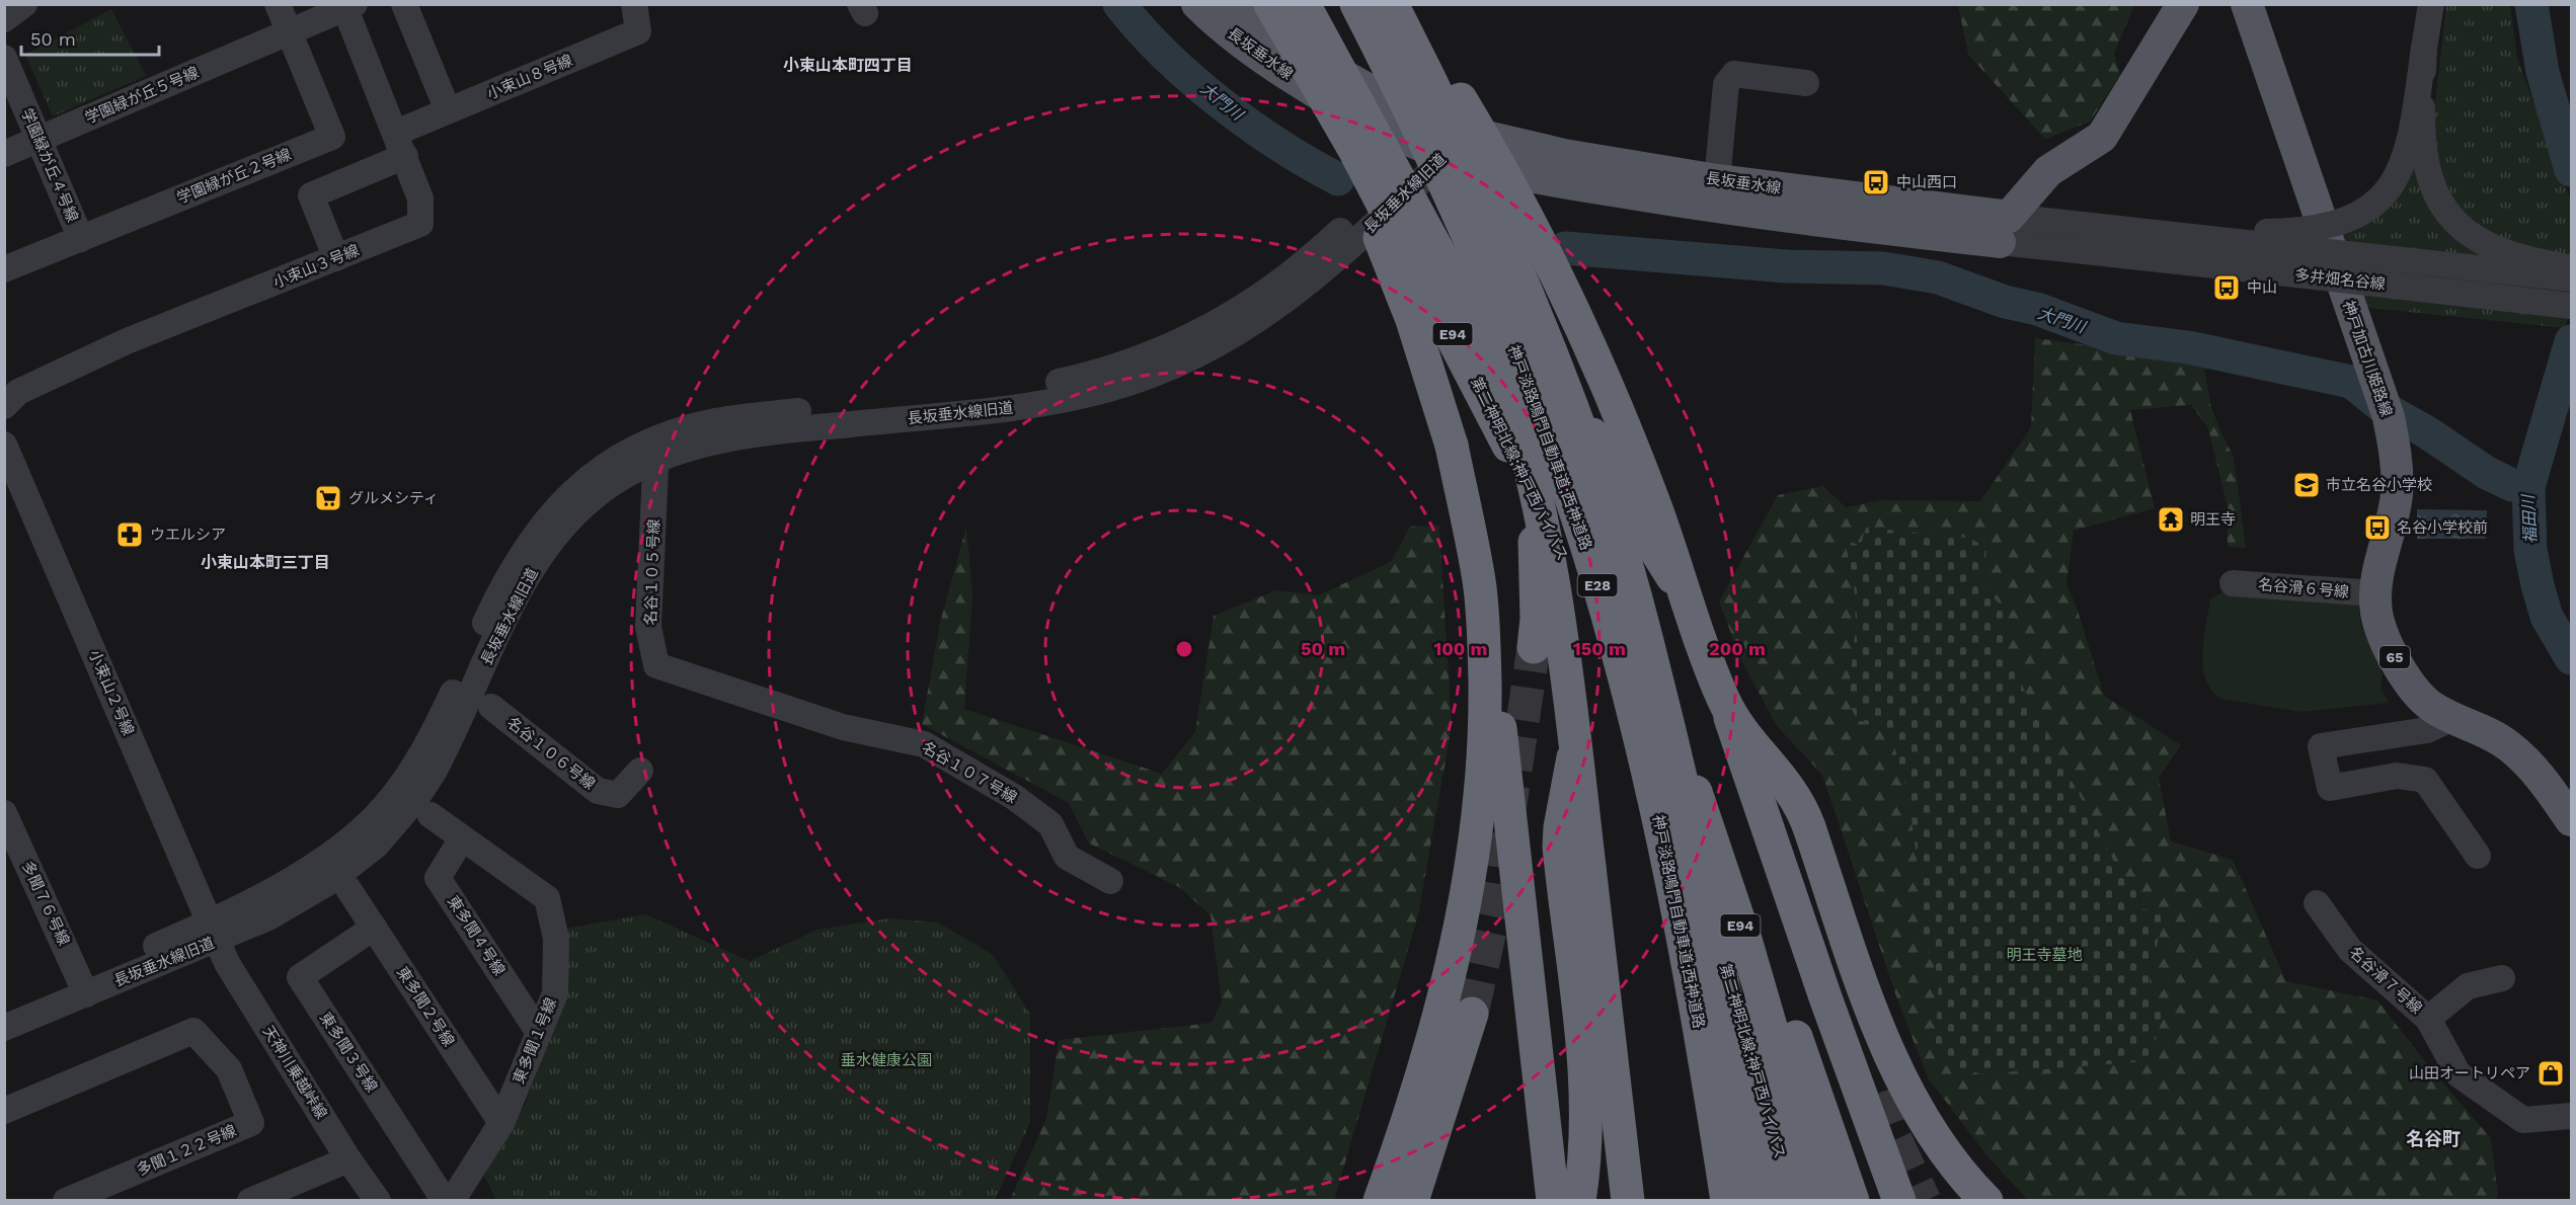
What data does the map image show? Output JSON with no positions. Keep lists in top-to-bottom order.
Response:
{
  "streets": {
    "highway": [
      "E94",
      "神戸淡路鳴門自動車道;西神道路",
      "第二神明北線;神戸西バイパス",
      "E28"
    ],
    "main road": ["長坂垂水線", "神戸加古川姫路線", "65"],
    "street": [
      "小束山８号線",
      "学園緑が丘５号線",
      "学園緑が丘４号線",
      "学園緑が丘２号線",
      "長坂垂水線旧道",
      "小束山３号線",
      "多井畑名谷線",
      "名谷１０５号線",
      "名谷滑６号線",
      "小束山２号線",
      "名谷１０６号線",
      "名谷１０７号線",
      "多聞７６号線",
      "東多聞４号線",
      "名谷滑７号線",
      "東多聞２号線",
      "東多聞１号線",
      "東多聞３号線",
      "天神川乗越峠線",
      "多聞１２２号線"
    ]
  },
  "crossings": [
    ["長坂垂水線", "長坂垂水線旧道"],
    ["長坂垂水線", "多井畑名谷線"],
    ["小束山８号線", "小束山３号線"],
    ["学園緑が丘５号線", "学園緑が丘４号線"],
    ["学園緑が丘５号線", "学園緑が丘２号線"],
    ["学園緑が丘５号線", "小束山３号線"],
    ["学園緑が丘４号線", "学園緑が丘２号線"],
    ["長坂垂水線旧道", "名谷１０５号線"],
    ["長坂垂水線旧道", "小束山２号線"],
    ["長坂垂水線旧道", "多聞７６号線"],
    ["長坂垂水線旧道", "天神川乗越峠線"],
    ["神戸加古川姫路線", "名谷滑６号線"],
    ["名谷１０５号線", "名谷１０７号線"],
    ["小束山２号線", "天神川乗越峠線"],
    ["東多聞４号線", "東多聞１号線"],
    ["東多聞２号線", "東多聞１号線"],
    ["東多聞２号線", "東多聞３号線"]
  ],
  "districts": ["小束山本町四丁目", "小束山本町三丁目", "名谷町"],
  "water": ["大門川", "福田川"],
  "parks": ["明王寺墓地", "垂水健康公園"],
  "places": {
    "bus stop": ["中山西口", "中山", "名谷小学校前"],
    "school or university": ["市立名谷小学校"],
    "supermarket": ["グルメシティ"],
    "temple": ["明王寺"],
    "pharmacy": ["ウエルシア"],
    "shop": ["山田オートリペア"]
  },
  "scale_bar": "50 m",
  "rings": [
    "50 m",
    "100 m",
    "150 m",
    "200 m"
  ]
}
